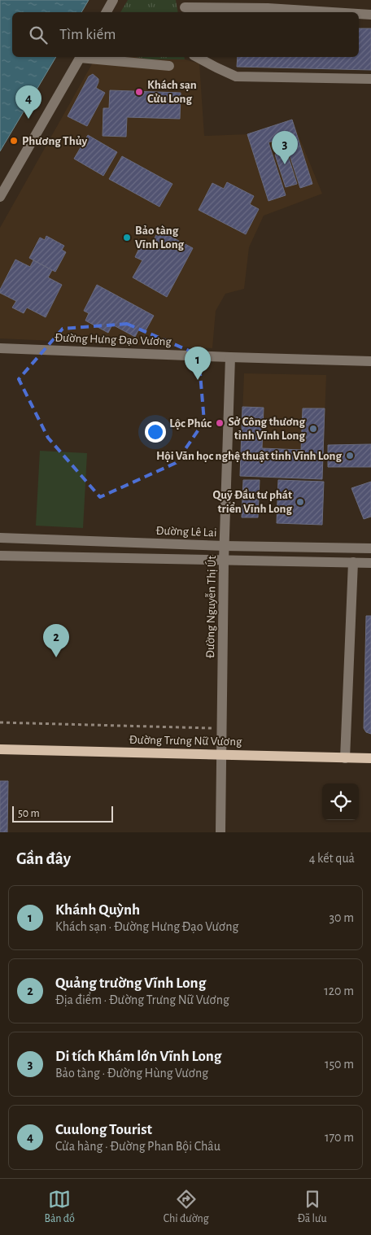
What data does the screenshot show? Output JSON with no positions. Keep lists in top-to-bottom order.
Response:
{
  "streets": {
    "main road": ["Đường Trưng Nữ Vương"],
    "street": ["Đường Hưng Đạo Vương", "Đường Lê Lai", "Đường Nguyễn Thị Út"]
  },
  "crossings": [
    ["Đường Hưng Đạo Vương", "Đường Nguyễn Thị Út"],
    ["Đường Lê Lai", "Đường Nguyễn Thị Út"],
    ["Đường Nguyễn Thị Út", "Đường Trưng Nữ Vương"]
  ],
  "places": [
    "Khách sạn Cửu Long",
    "Phương Thủy",
    "Bảo tàng Vĩnh Long",
    "Lộc Phúc",
    "Sở Công thương tỉnh Vĩnh Long",
    "Hội Văn học nghệ thuật tỉnh Vĩnh Long",
    "Quỹ Đầu tư phát triển Vĩnh Long"
  ],
  "scale_bar": "50 m",
  "page": {
    "search": "Tìm kiếm",
    "pins": [
      "4",
      "3",
      "1",
      "2"
    ],
    "scale": "50 m",
    "heading": ["Gần đây", "4 kết quả"],
    "list": [
      {
        "mark": "1",
        "name": "Khánh Quỳnh",
        "note": "Khách sạn · Đường Hưng Đạo Vương",
        "value": "30 m"
      },
      {
        "mark": "2",
        "name": "Quảng trường Vĩnh Long",
        "note": "Địa điểm · Đường Trưng Nữ Vương",
        "value": "120 m"
      },
      {
        "mark": "3",
        "name": "Di tích Khám lớn Vĩnh Long",
        "note": "Bảo tàng · Đường Hùng Vương",
        "value": "150 m"
      },
      {
        "mark": "4",
        "name": "Cuulong Tourist",
        "note": "Cửa hàng · Đường Phan Bội Châu",
        "value": "170 m"
      }
    ],
    "nav": ["Bản đồ", "Chỉ đường", "Đã lưu"]
  }
}
